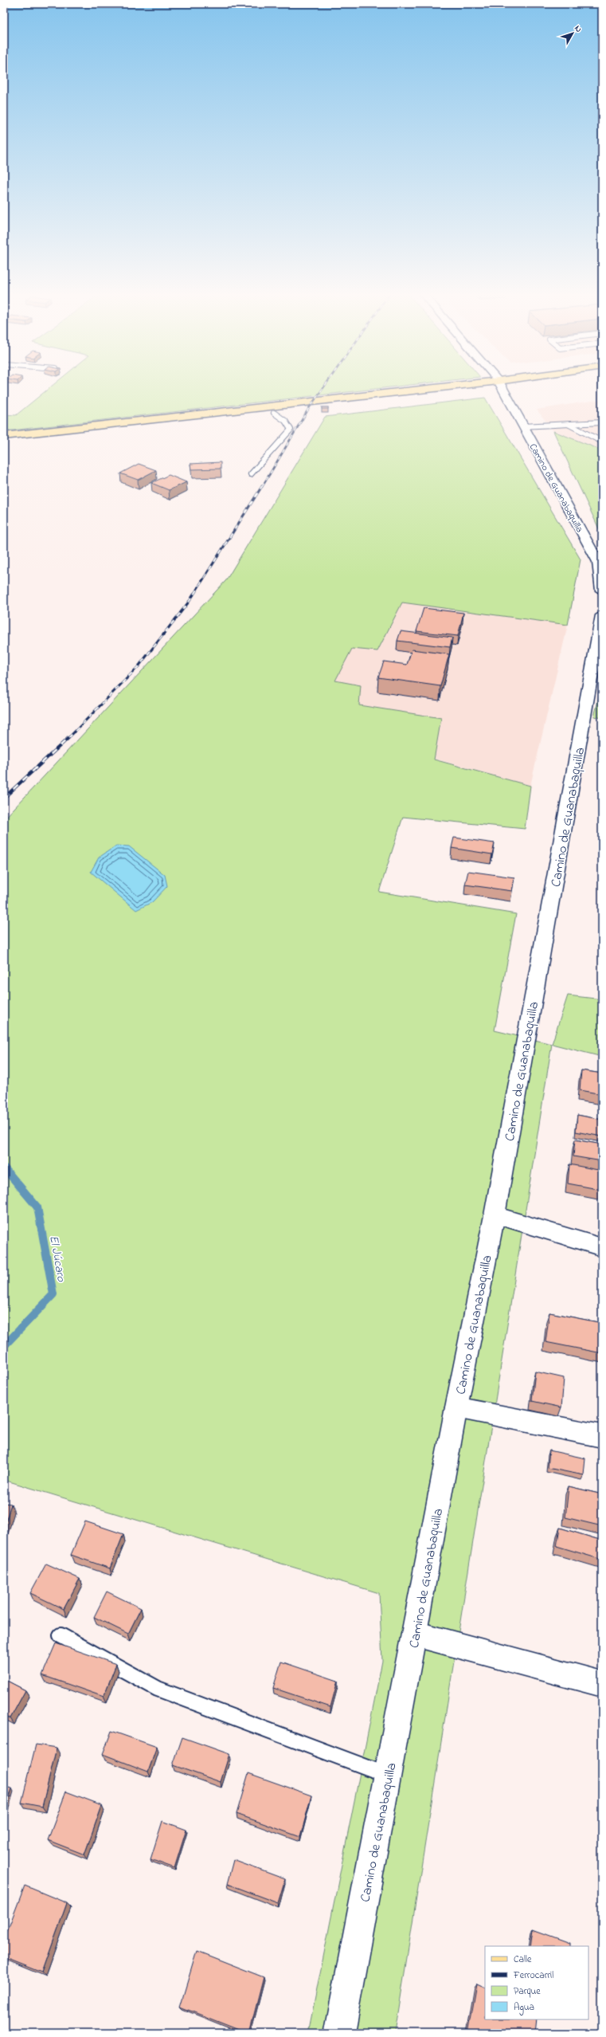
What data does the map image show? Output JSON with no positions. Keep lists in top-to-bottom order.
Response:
{
  "streets": {
    "street": ["Camino de Guanabaquilla"]
  },
  "water": ["El Júcaro"],
  "legend": [
    "Calle",
    "Ferrocarril",
    "Parque",
    "Agua"
  ],
  "north": "top right"
}
